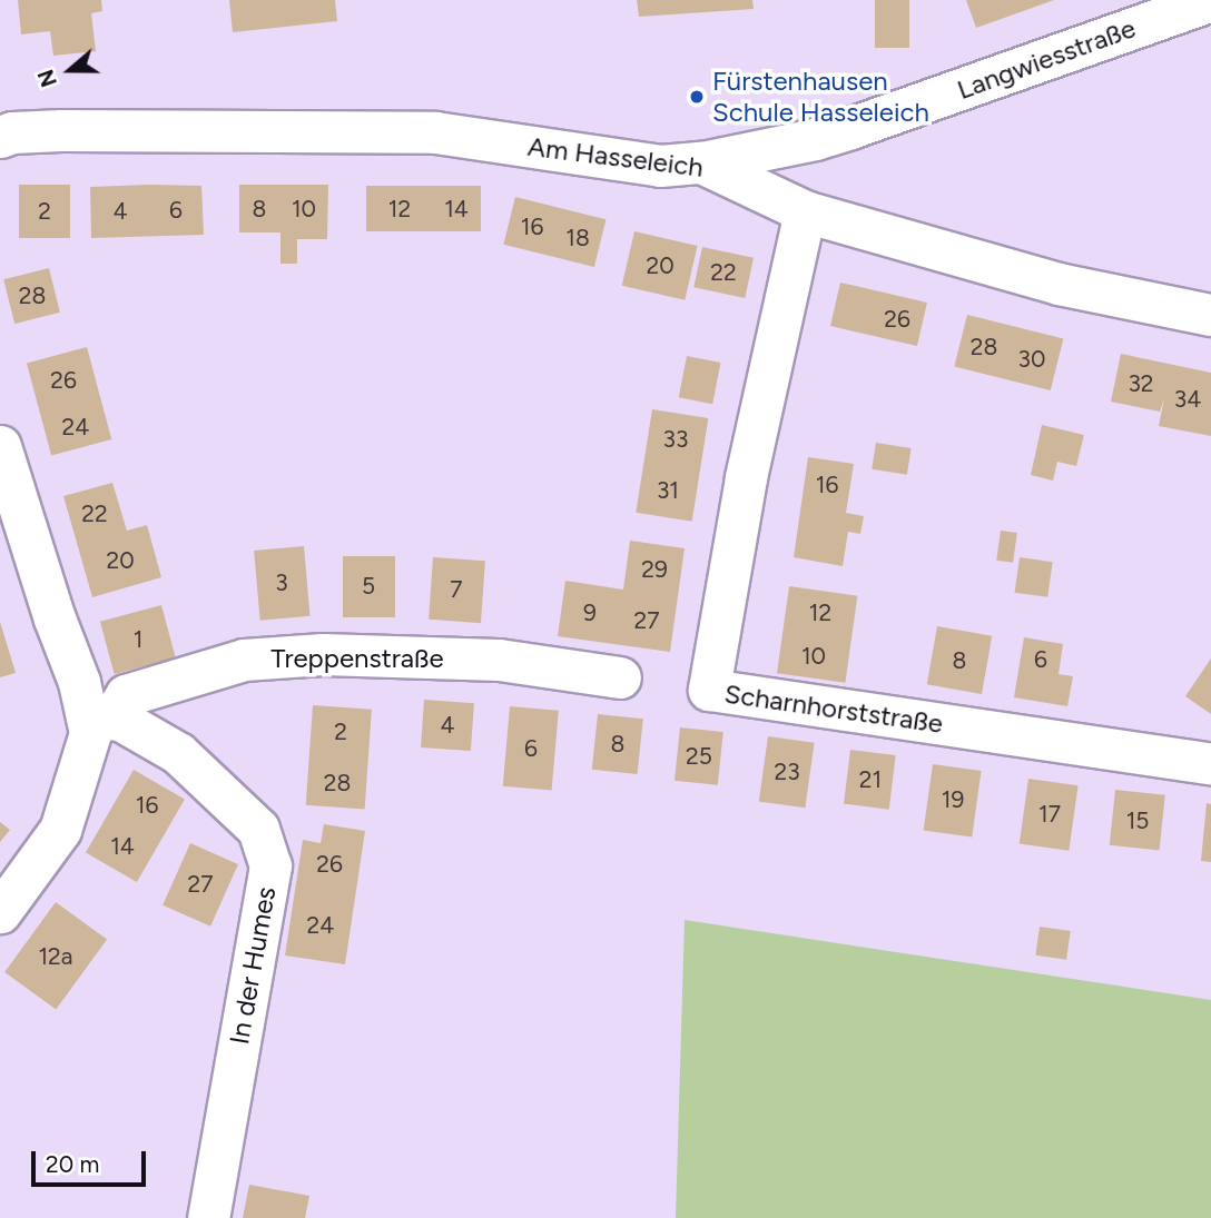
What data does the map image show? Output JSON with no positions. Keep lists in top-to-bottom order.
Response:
{
  "streets": {
    "street": [
      "Langwiesstraße",
      "Am Hasseleich",
      "Treppenstraße",
      "Scharnhorststraße",
      "In der Humes"
    ]
  },
  "crossings": [
    ["Langwiesstraße", "Am Hasseleich"],
    ["Am Hasseleich", "Scharnhorststraße"],
    ["Treppenstraße", "In der Humes"]
  ],
  "places": ["Fürstenhausen Schule Hasseleich"],
  "house_numbers": [
    "8",
    "10",
    "12",
    "14",
    "6",
    "2",
    "4",
    "16",
    "18",
    "20",
    "22",
    "28",
    "26",
    "28",
    "30",
    "26",
    "32",
    "34",
    "24",
    "33",
    "16",
    "31",
    "22",
    "20",
    "29",
    "3",
    "5",
    "7",
    "9",
    "12",
    "27",
    "1",
    "10",
    "6",
    "8",
    "4",
    "2",
    "8",
    "6",
    "25",
    "23",
    "21",
    "28",
    "19",
    "16",
    "17",
    "15",
    "14",
    "26",
    "27",
    "24",
    "12a"
  ],
  "scale_bar": "20 m",
  "north": "left"
}
